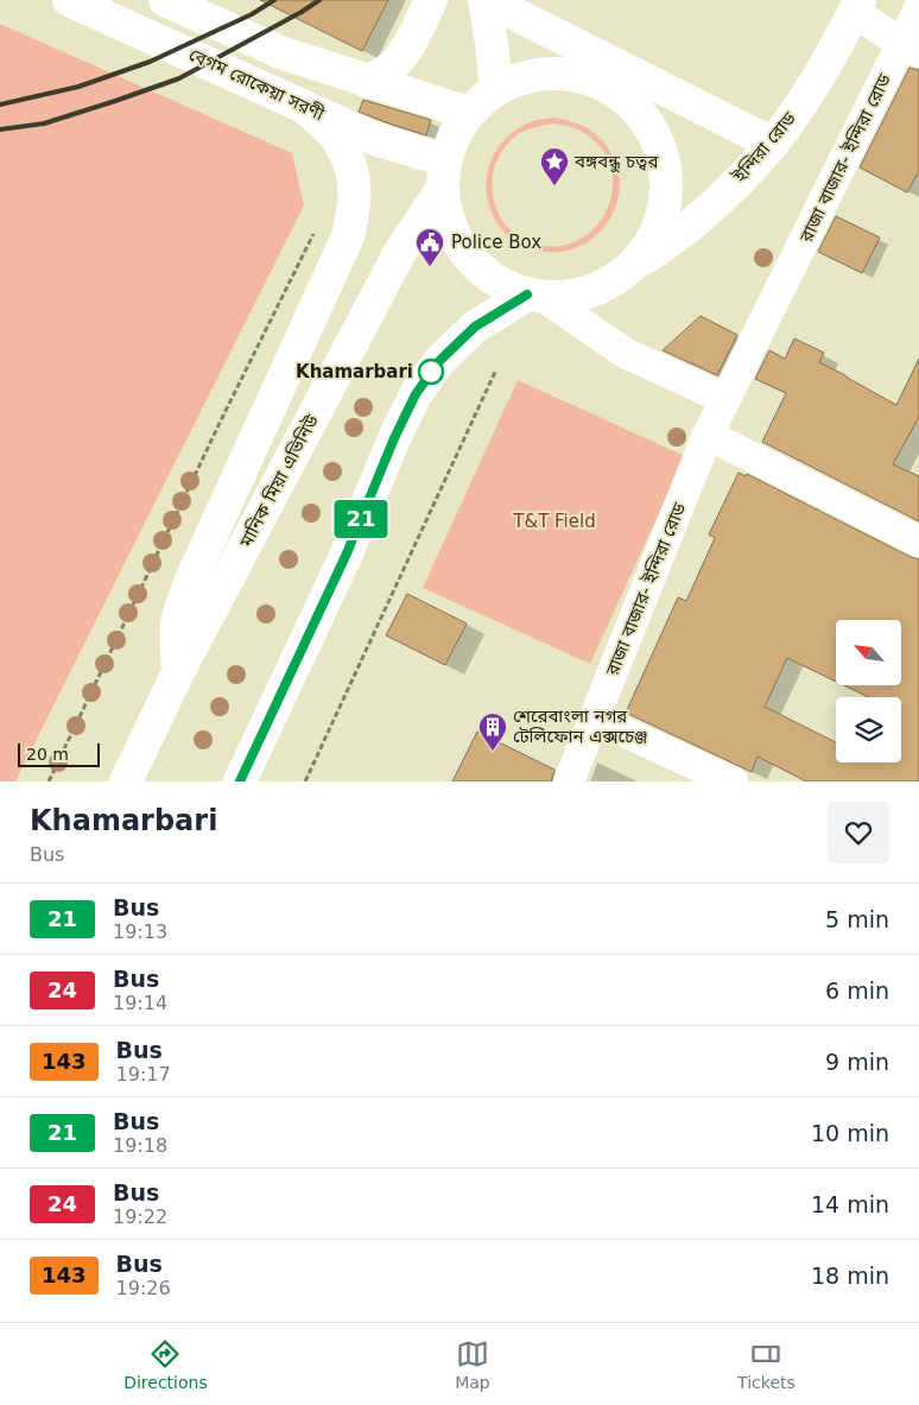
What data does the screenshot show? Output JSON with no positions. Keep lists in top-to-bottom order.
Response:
{
  "streets": {
    "main road": ["বেগম রোকেয়া সরণী", "ইন্দিরা রোড", "মানিক মিয়া এভিনিউ"],
    "street": ["রাজা বাজার- ইন্দিরা রোড"]
  },
  "crossings": [
    ["বেগম রোকেয়া সরণী", "মানিক মিয়া এভিনিউ"],
    ["ইন্দিরা রোড", "মানিক মিয়া এভিনিউ"]
  ],
  "parks": ["T&T Field"],
  "places": {
    "place": ["বঙ্গবন্ধু চত্বর"],
    "public building": ["Police Box"],
    "other": ["Khamarbari"],
    "building": ["শেরেবাংলা নগর টেলিফোন এক্সচেঞ্জ"]
  },
  "lines": ["bus line 21"],
  "scale_bar": "20 m",
  "north": "top left",
  "page": {
    "on_map": "21",
    "scale": "20 m",
    "heading": ["Khamarbari", "Bus"],
    "list": [
      {
        "mark": "21",
        "name": "Bus",
        "note": "19:13",
        "value": "5 min"
      },
      {
        "mark": "24",
        "name": "Bus",
        "note": "19:14",
        "value": "6 min"
      },
      {
        "mark": "143",
        "name": "Bus",
        "note": "19:17",
        "value": "9 min"
      },
      {
        "mark": "21",
        "name": "Bus",
        "note": "19:18",
        "value": "10 min"
      },
      {
        "mark": "24",
        "name": "Bus",
        "note": "19:22",
        "value": "14 min"
      },
      {
        "mark": "143",
        "name": "Bus",
        "note": "19:26",
        "value": "18 min"
      }
    ],
    "tabs": ["Directions", "Map", "Tickets"]
  }
}
